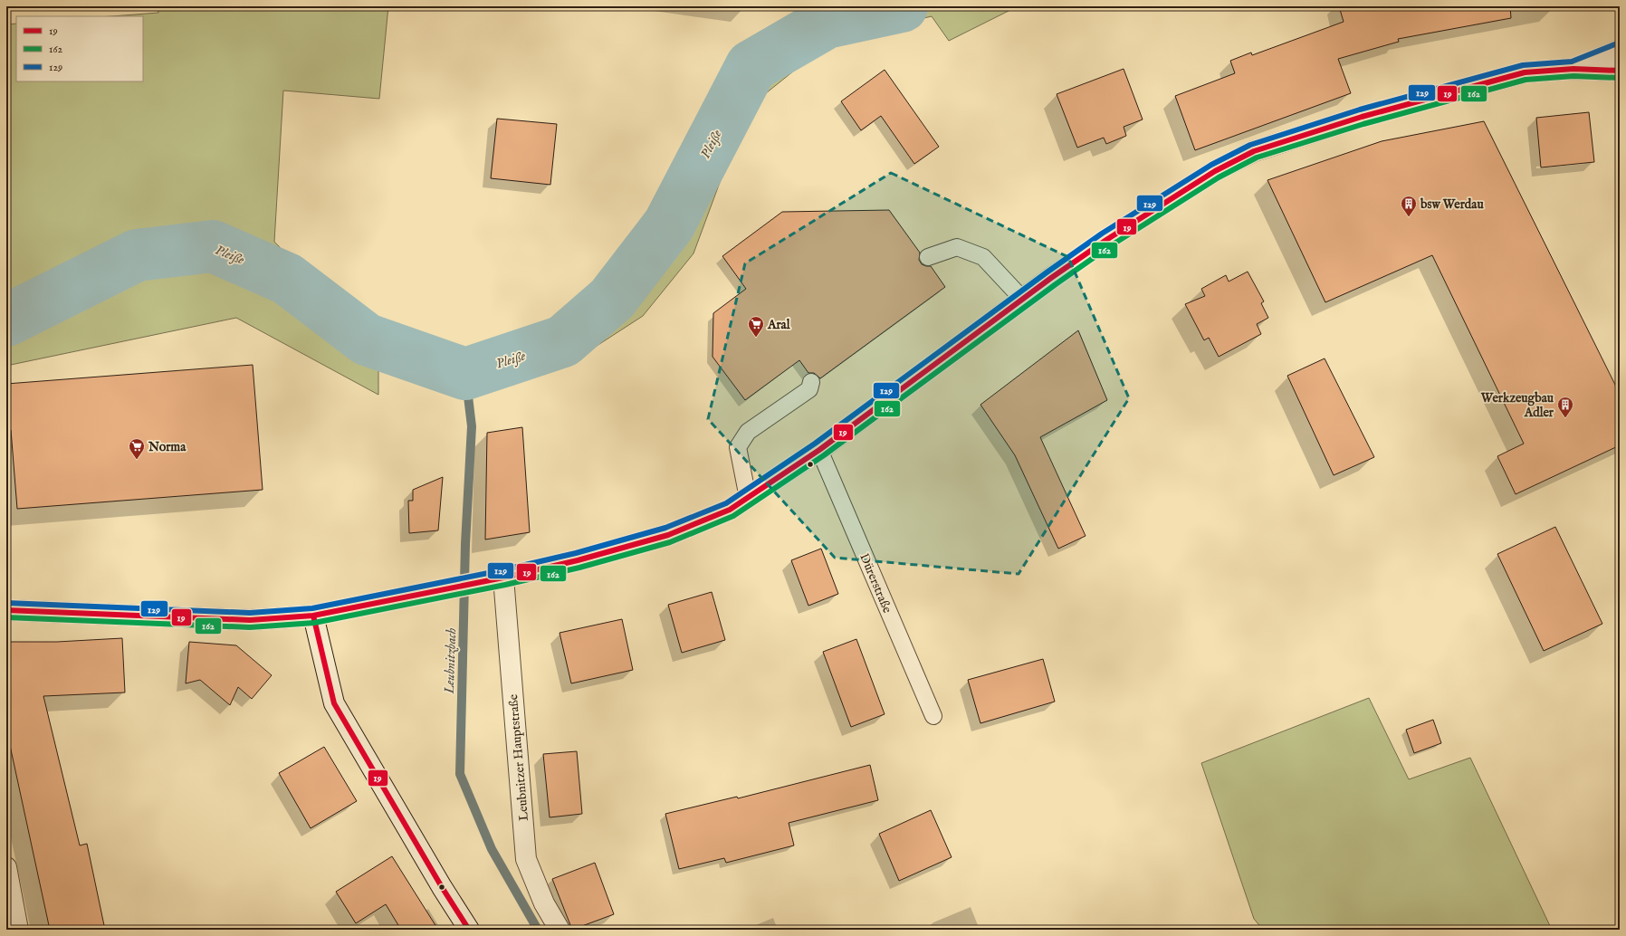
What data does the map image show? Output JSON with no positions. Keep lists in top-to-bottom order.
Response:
{
  "streets": {
    "street": ["Leubnitzer Hauptstraße"],
    "lane": ["Dürerstraße"]
  },
  "water": ["Pleiße", "Leubnitzbach"],
  "places": {
    "building": ["bsw Werdau", "Werkzeugbau Adler"],
    "supermarket": ["Aral", "Norma"]
  },
  "lines": ["transit line 129", "transit line 19", "transit line 162"],
  "legend": ["19", "162", "129"]
}
